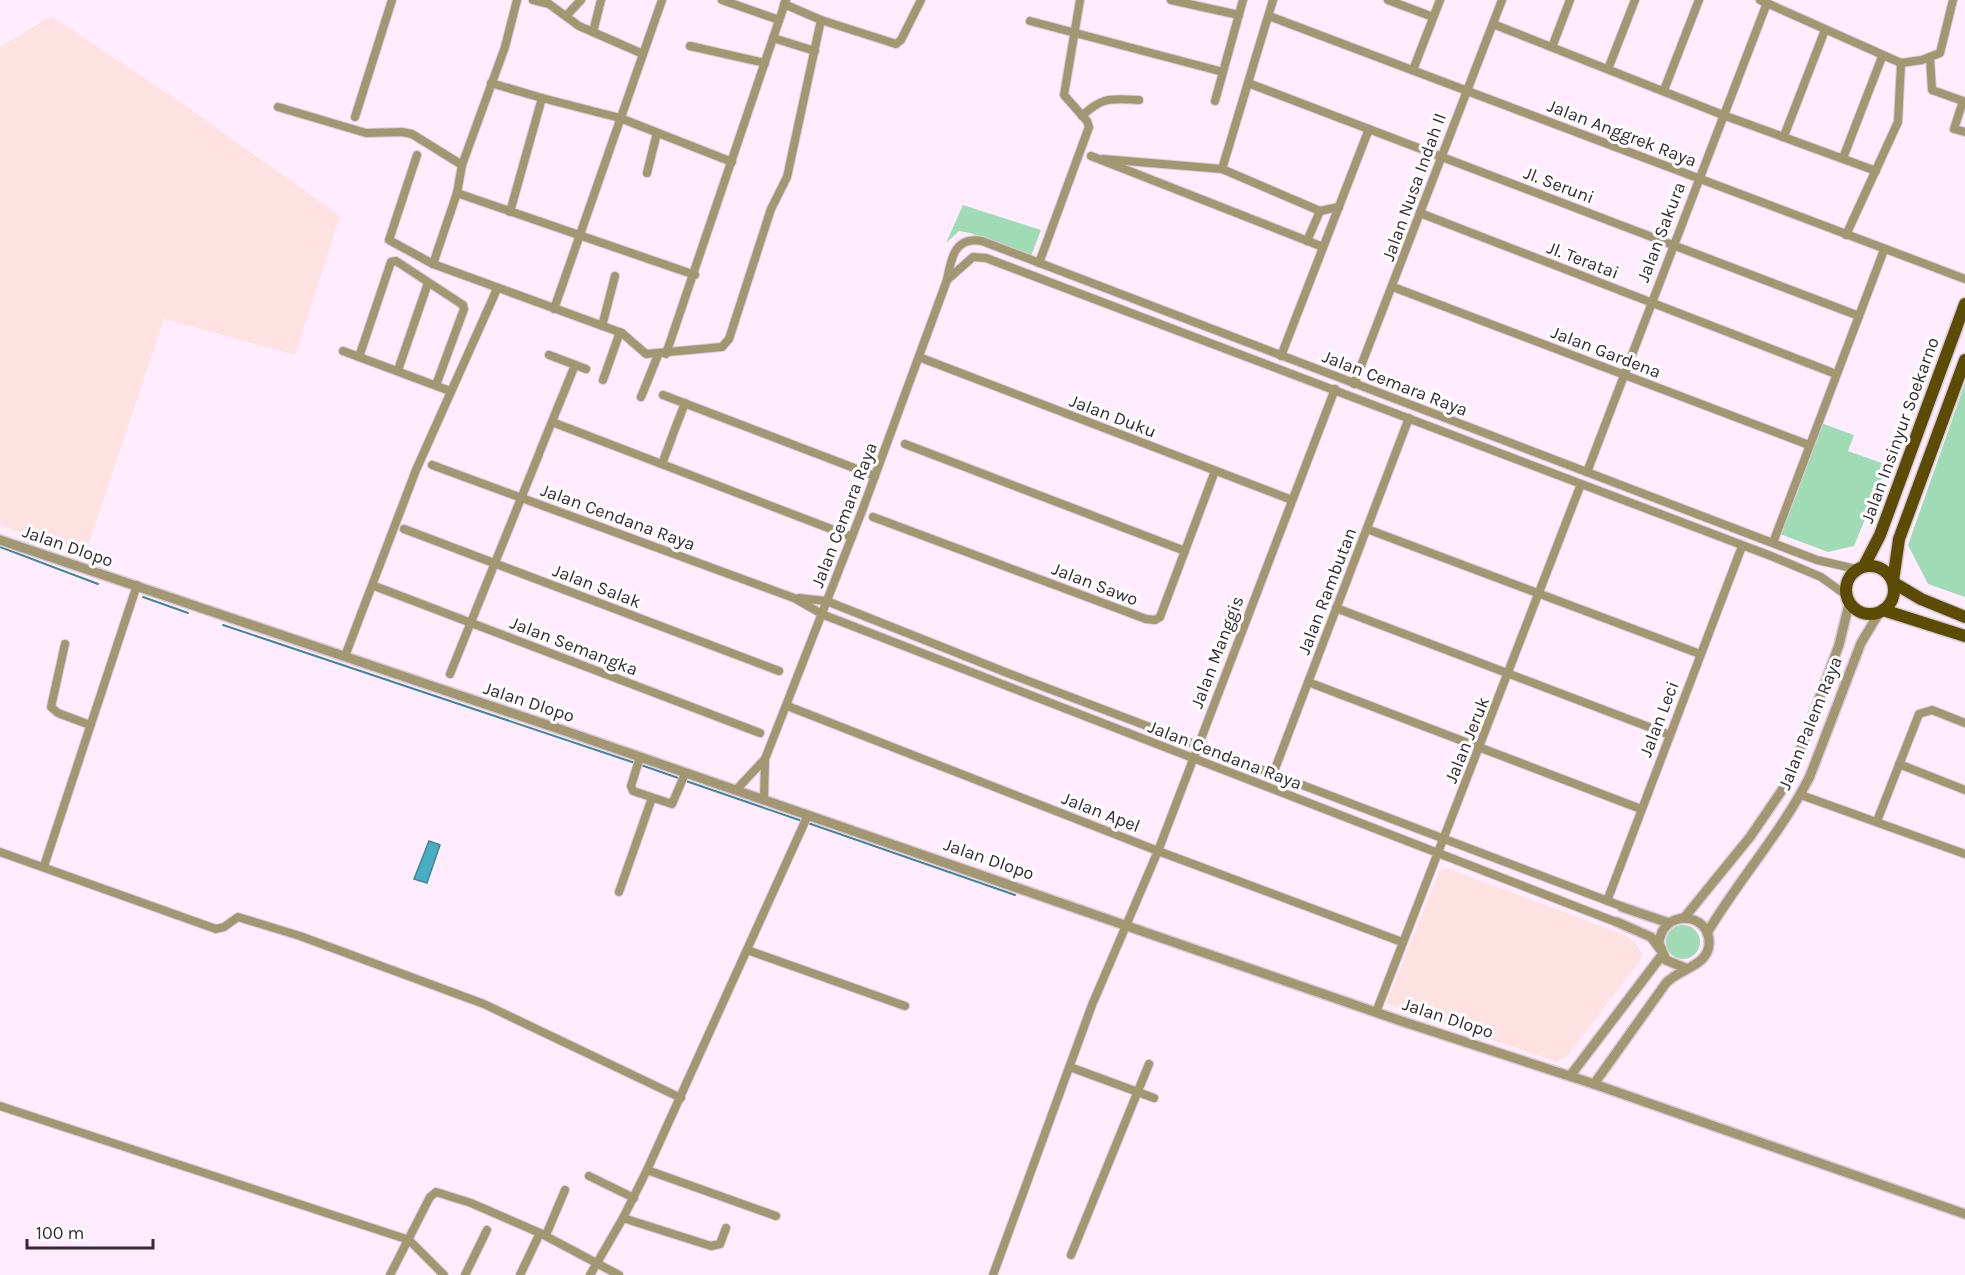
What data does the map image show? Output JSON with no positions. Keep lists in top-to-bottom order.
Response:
{
  "streets": {
    "main road": ["Jalan Insinyur Soekarno"],
    "street": [
      "Jalan Anggrek Raya",
      "Jl. Seruni",
      "Jalan Nusa Indah II",
      "Jalan Sakura",
      "Jl. Teratai",
      "Jalan Gardena",
      "Jalan Cemara Raya",
      "Jalan Duku",
      "Jalan Cendana Raya",
      "Jalan Dlopo",
      "Jalan Sawo",
      "Jalan Salak",
      "Jalan Rambutan",
      "Jalan Semangka",
      "Jalan Manggis",
      "Jalan Leci",
      "Jalan Palem Raya",
      "Jalan Jeruk",
      "Jalan Apel"
    ]
  },
  "crossings": [
    ["Jalan Anggrek Raya", "Jalan Nusa Indah II"],
    ["Jalan Anggrek Raya", "Jalan Sakura"],
    ["Jl. Seruni", "Jalan Nusa Indah II"],
    ["Jl. Seruni", "Jalan Sakura"],
    ["Jalan Nusa Indah II", "Jl. Teratai"],
    ["Jalan Nusa Indah II", "Jalan Gardena"],
    ["Jalan Nusa Indah II", "Jalan Cemara Raya"],
    ["Jalan Sakura", "Jl. Teratai"],
    ["Jalan Sakura", "Jalan Gardena"],
    ["Jalan Sakura", "Jalan Cemara Raya"],
    ["Jalan Cemara Raya", "Jalan Insinyur Soekarno"],
    ["Jalan Cemara Raya", "Jalan Cendana Raya"],
    ["Jalan Cemara Raya", "Jalan Rambutan"],
    ["Jalan Cemara Raya", "Jalan Manggis"],
    ["Jalan Cemara Raya", "Jalan Palem Raya"],
    ["Jalan Cemara Raya", "Jalan Jeruk"],
    ["Jalan Duku", "Jalan Sawo"],
    ["Jalan Duku", "Jalan Manggis"],
    ["Jalan Insinyur Soekarno", "Jalan Palem Raya"],
    ["Jalan Cendana Raya", "Jalan Rambutan"],
    ["Jalan Cendana Raya", "Jalan Manggis"],
    ["Jalan Cendana Raya", "Jalan Leci"],
    ["Jalan Cendana Raya", "Jalan Jeruk"],
    ["Jalan Dlopo", "Jalan Manggis"],
    ["Jalan Manggis", "Jalan Apel"],
    ["Jalan Jeruk", "Jalan Apel"]
  ],
  "scale_bar": "100 m"
}
